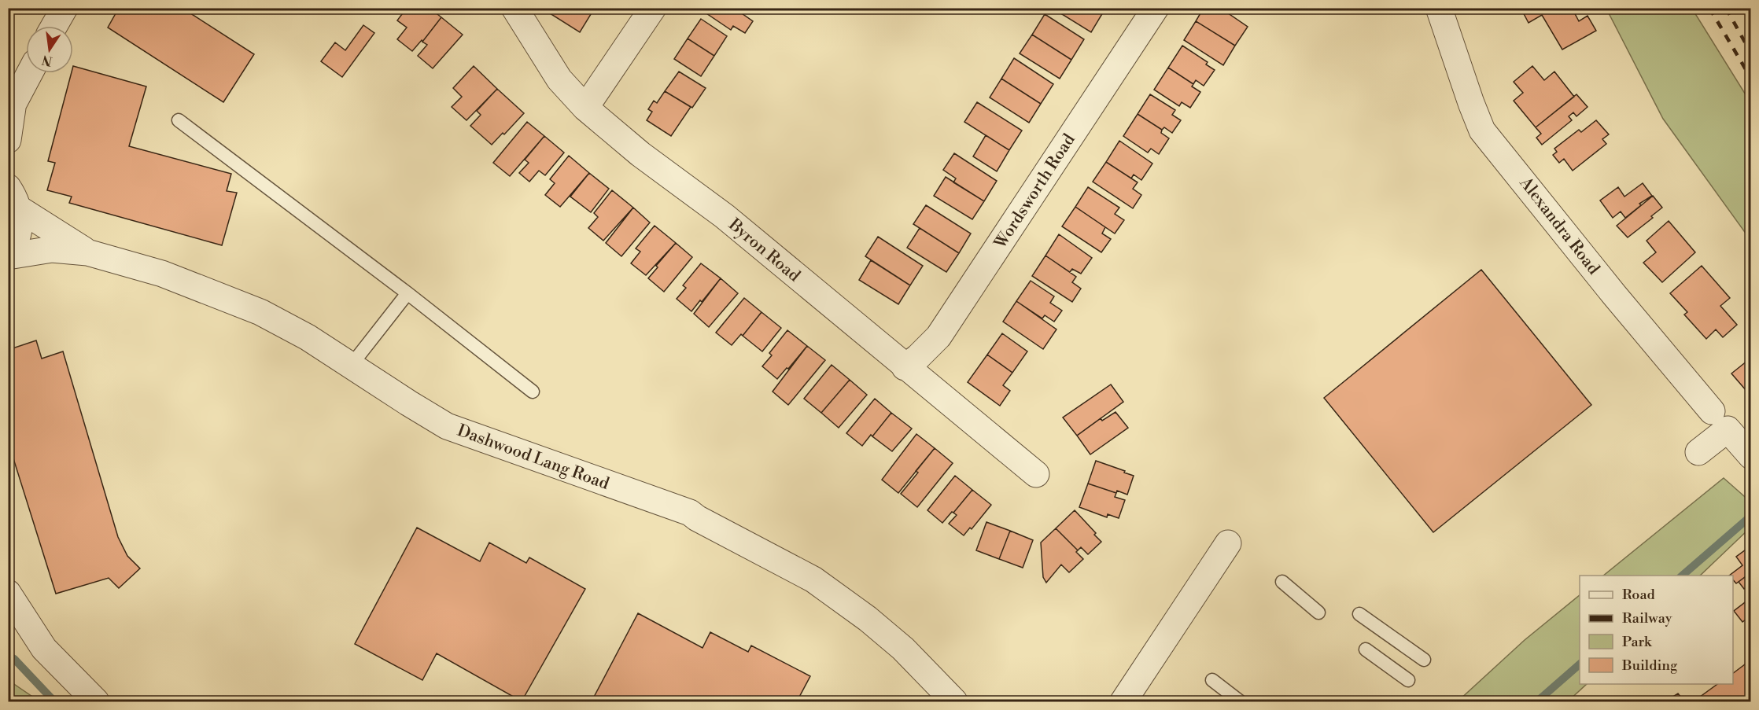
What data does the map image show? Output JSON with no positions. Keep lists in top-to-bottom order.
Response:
{
  "streets": {
    "street": [
      "Wordsworth Road",
      "Alexandra Road",
      "Byron Road",
      "Dashwood Lang Road"
    ]
  },
  "crossings": [
    ["Wordsworth Road", "Byron Road"]
  ],
  "legend": [
    "Road",
    "Railway",
    "Park",
    "Building"
  ],
  "north": "bottom"
}
